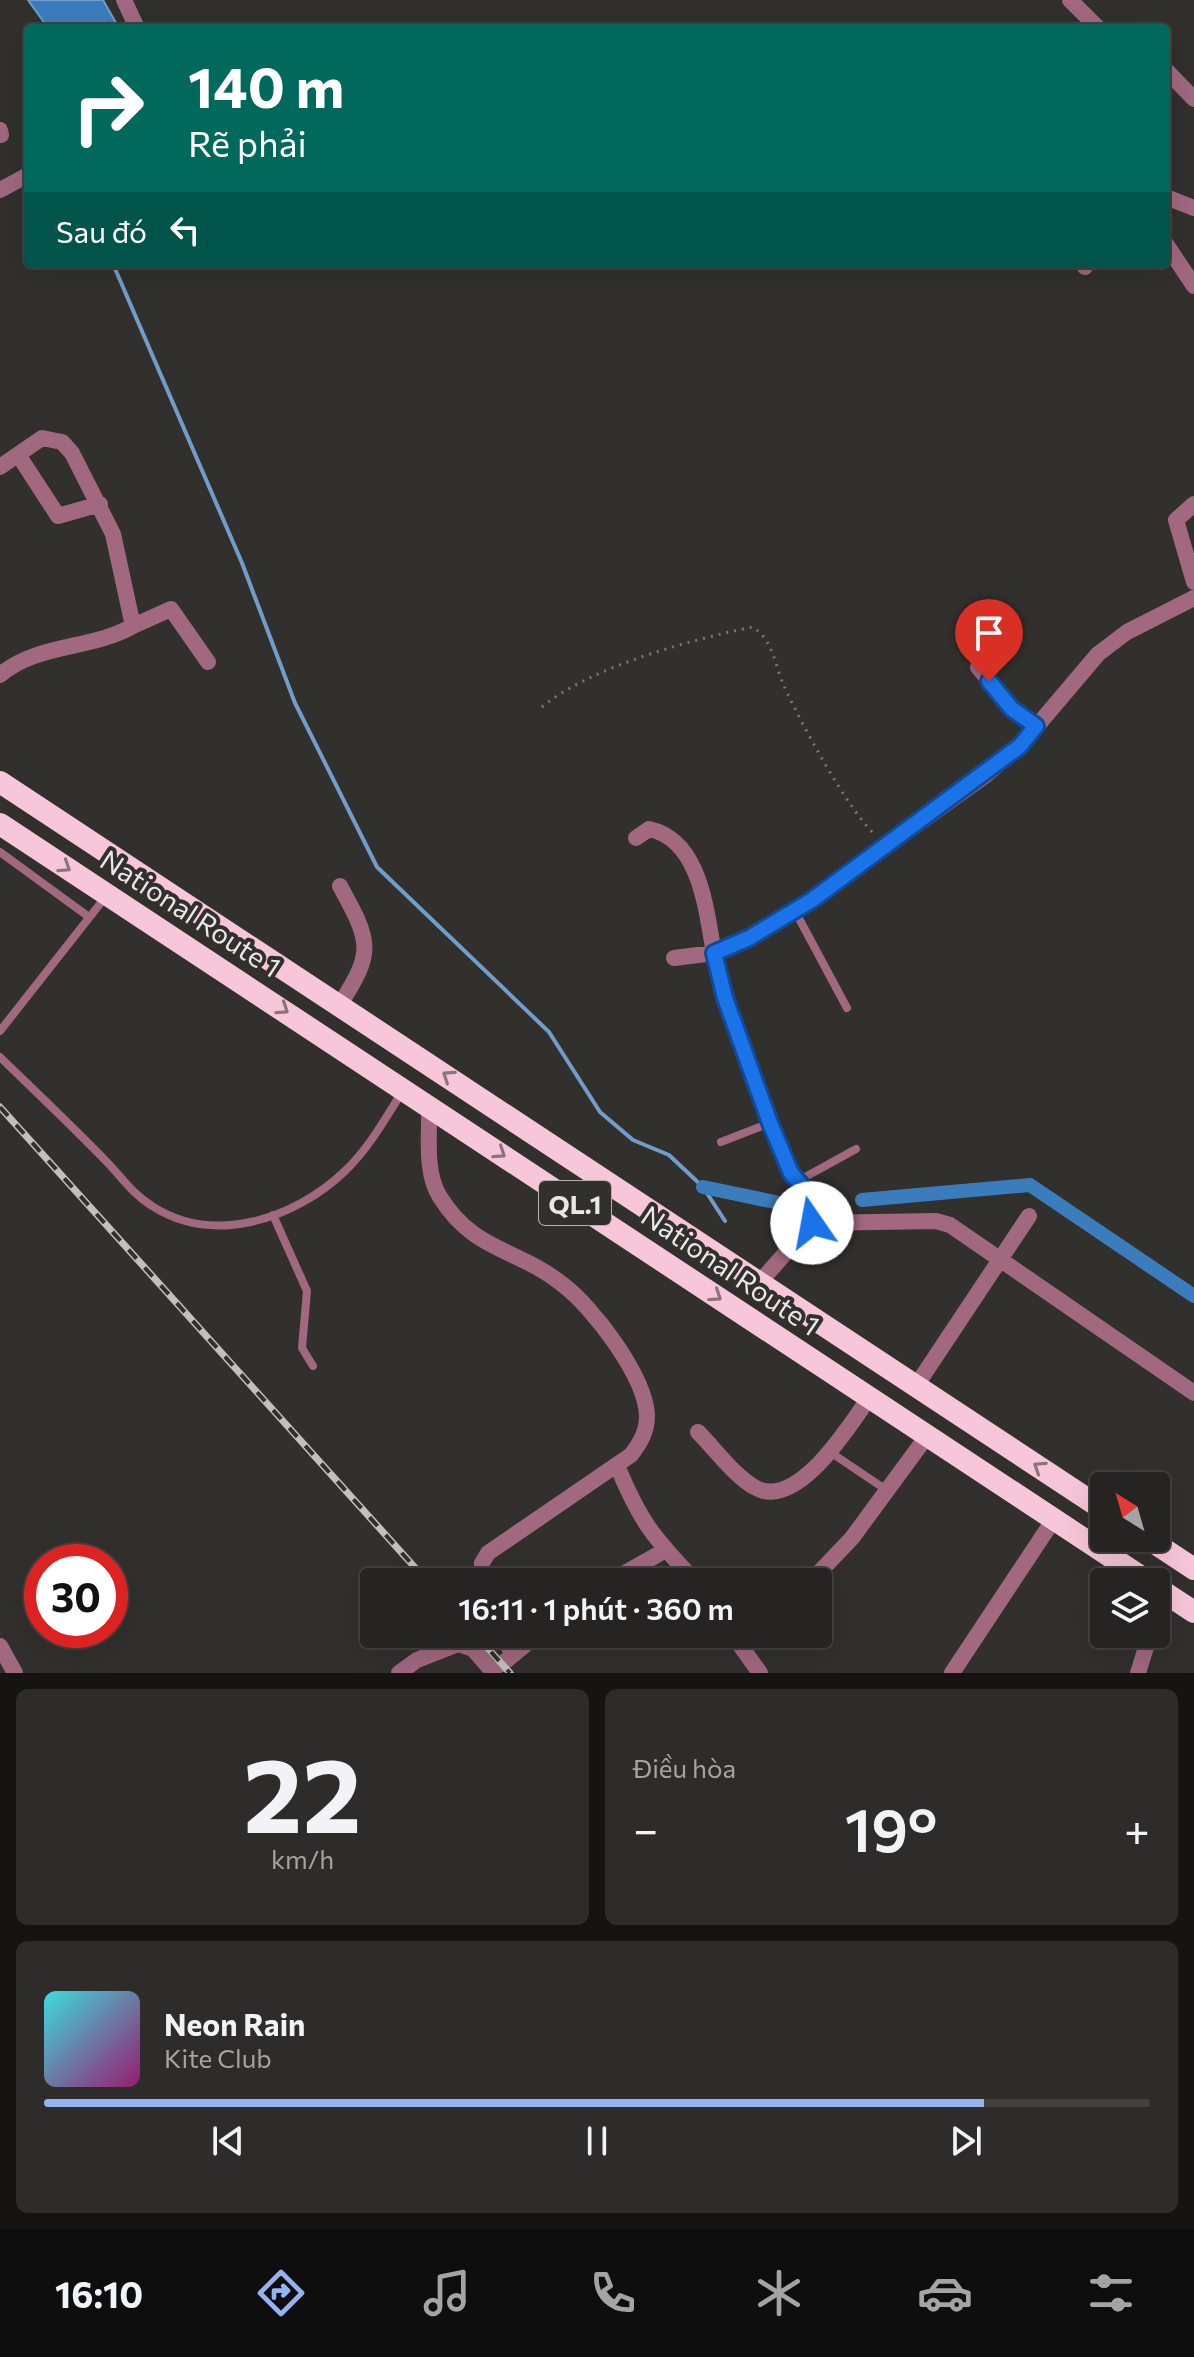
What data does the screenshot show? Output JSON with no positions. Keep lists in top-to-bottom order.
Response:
{
  "streets": {
    "highway": ["National Route 1", "QL.1"]
  },
  "north": "top left",
  "page": {
    "turn": ["140 m", "Rẽ phải"],
    "then": "Sau đó",
    "limit": "30",
    "trip": "16:11 · 1 phút · 360 m",
    "tile": [
      ["22", "km/h"],
      "Điều hòa"
    ],
    "heat": ["−", "19°", "+"],
    "song": ["Neon Rain", "Kite Club"],
    "tabs": "16:10"
  }
}
